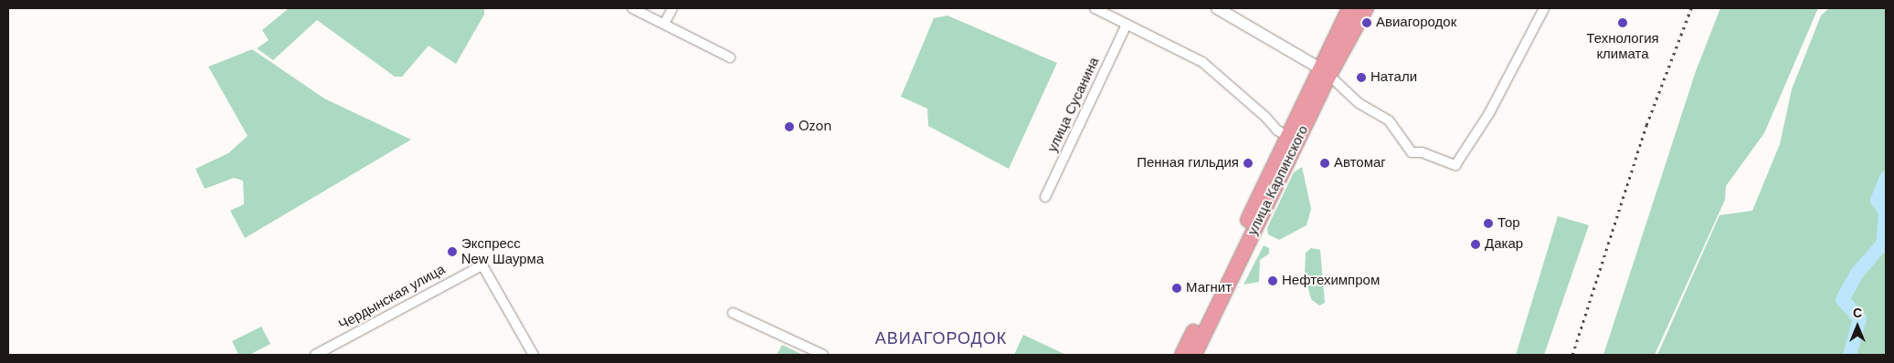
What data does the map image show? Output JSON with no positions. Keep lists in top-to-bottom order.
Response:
{
  "streets": {
    "main road": ["улица Карпинского"],
    "street": ["улица Сусанина", "Чердынская улица"]
  },
  "districts": ["АВИАГОРОДОК"],
  "places": [
    "Авиагородок",
    "Технология климата",
    "Натали",
    "Ozon",
    "Пенная гильдия",
    "Автомаг",
    "Тор",
    "Дакар",
    "Экспресс New Шаурма",
    "Нефтехимпром",
    "Магнит"
  ],
  "north": "top"
}
